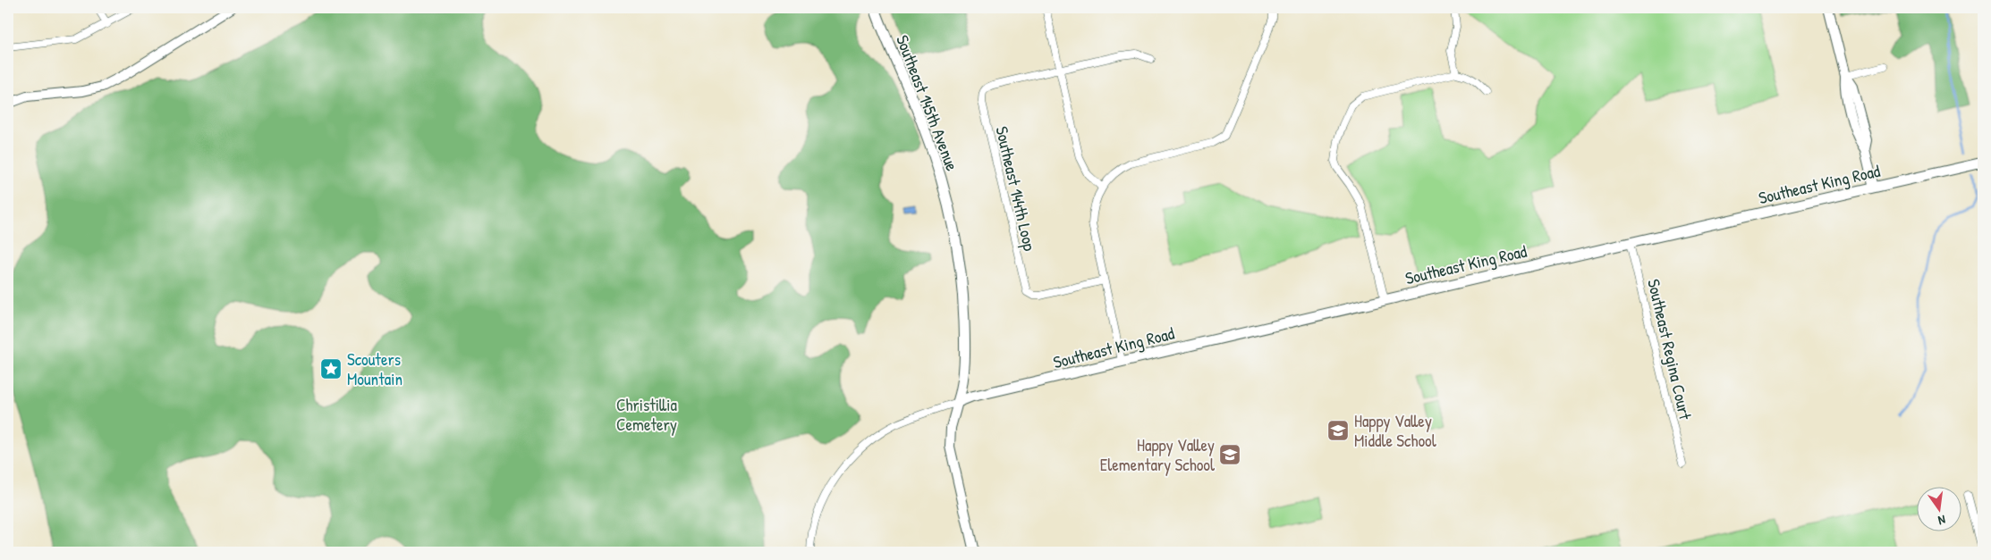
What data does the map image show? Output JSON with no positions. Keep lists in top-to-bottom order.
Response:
{
  "streets": {
    "main road": ["Southeast 145th Avenue", "Southeast King Road"],
    "street": ["Southeast 144th Loop", "Southeast Regina Court"]
  },
  "crossings": [
    ["Southeast 145th Avenue", "Southeast King Road"],
    ["Southeast King Road", "Southeast Regina Court"]
  ],
  "parks": ["Christillia Cemetery"],
  "places": {
    "place": ["Scouters Mountain"],
    "school or university": ["Happy Valley Middle School", "Happy Valley Elementary School"]
  },
  "north": "bottom"
}
